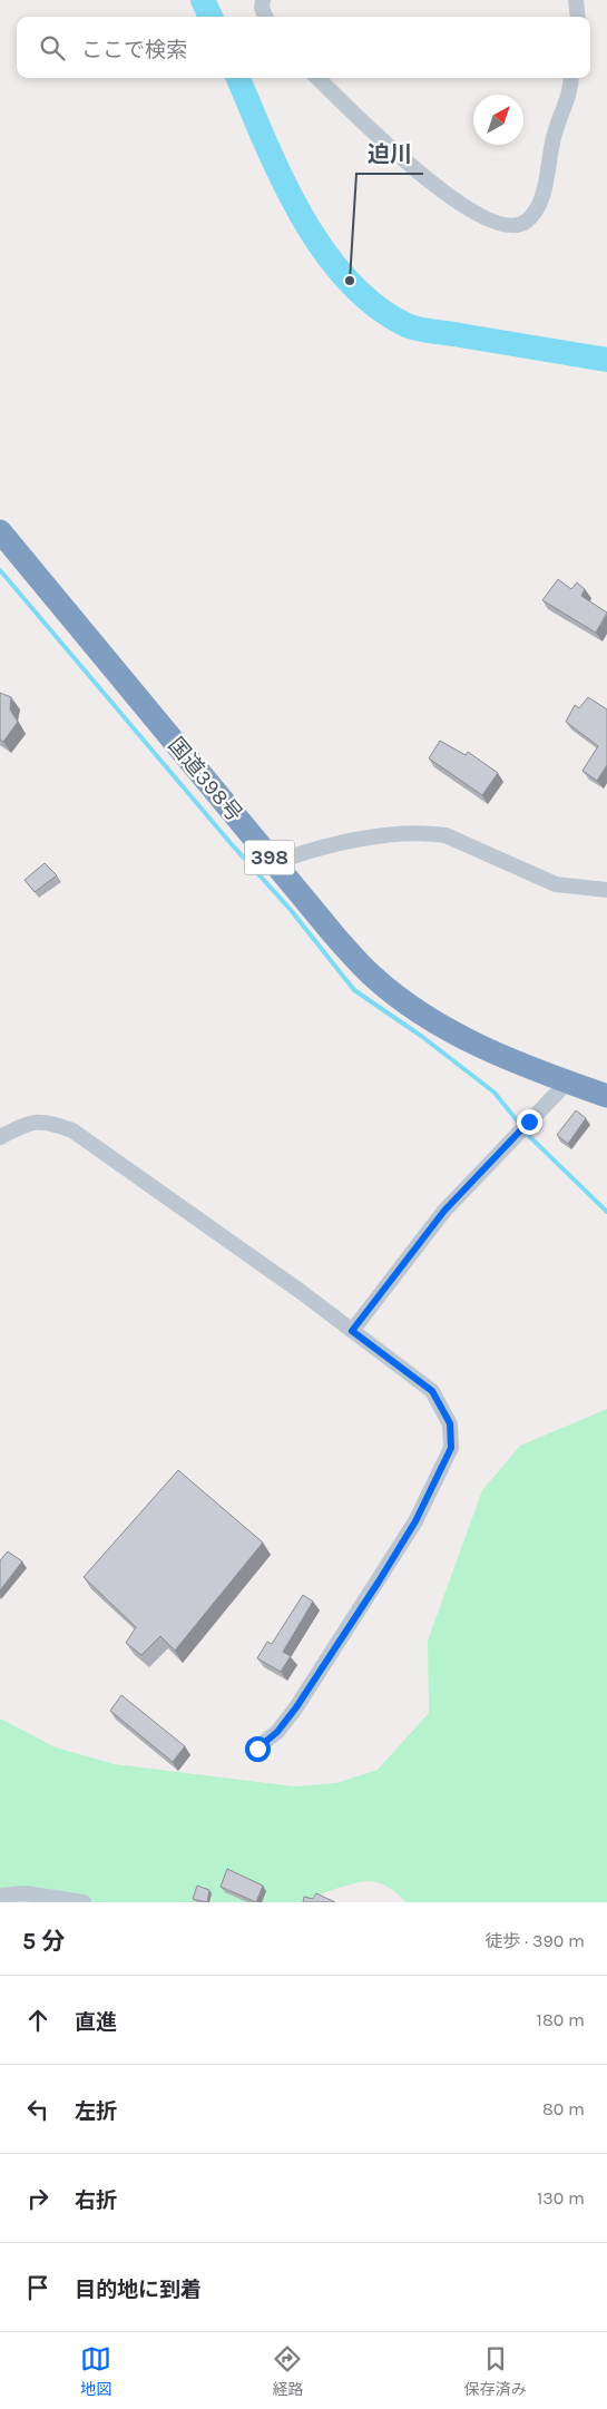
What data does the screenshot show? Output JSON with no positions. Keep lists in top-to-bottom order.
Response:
{
  "streets": {
    "highway": ["国道398号", "398"]
  },
  "places": ["迫川"],
  "north": "top right",
  "page": {
    "search": "ここで検索",
    "heading": ["5 分", "徒歩 · 390 m"],
    "list": [
      ["直進", "180 m"],
      ["左折", "80 m"],
      ["右折", "130 m"],
      "目的地に到着"
    ],
    "nav": ["地図", "経路", "保存済み"]
  }
}
